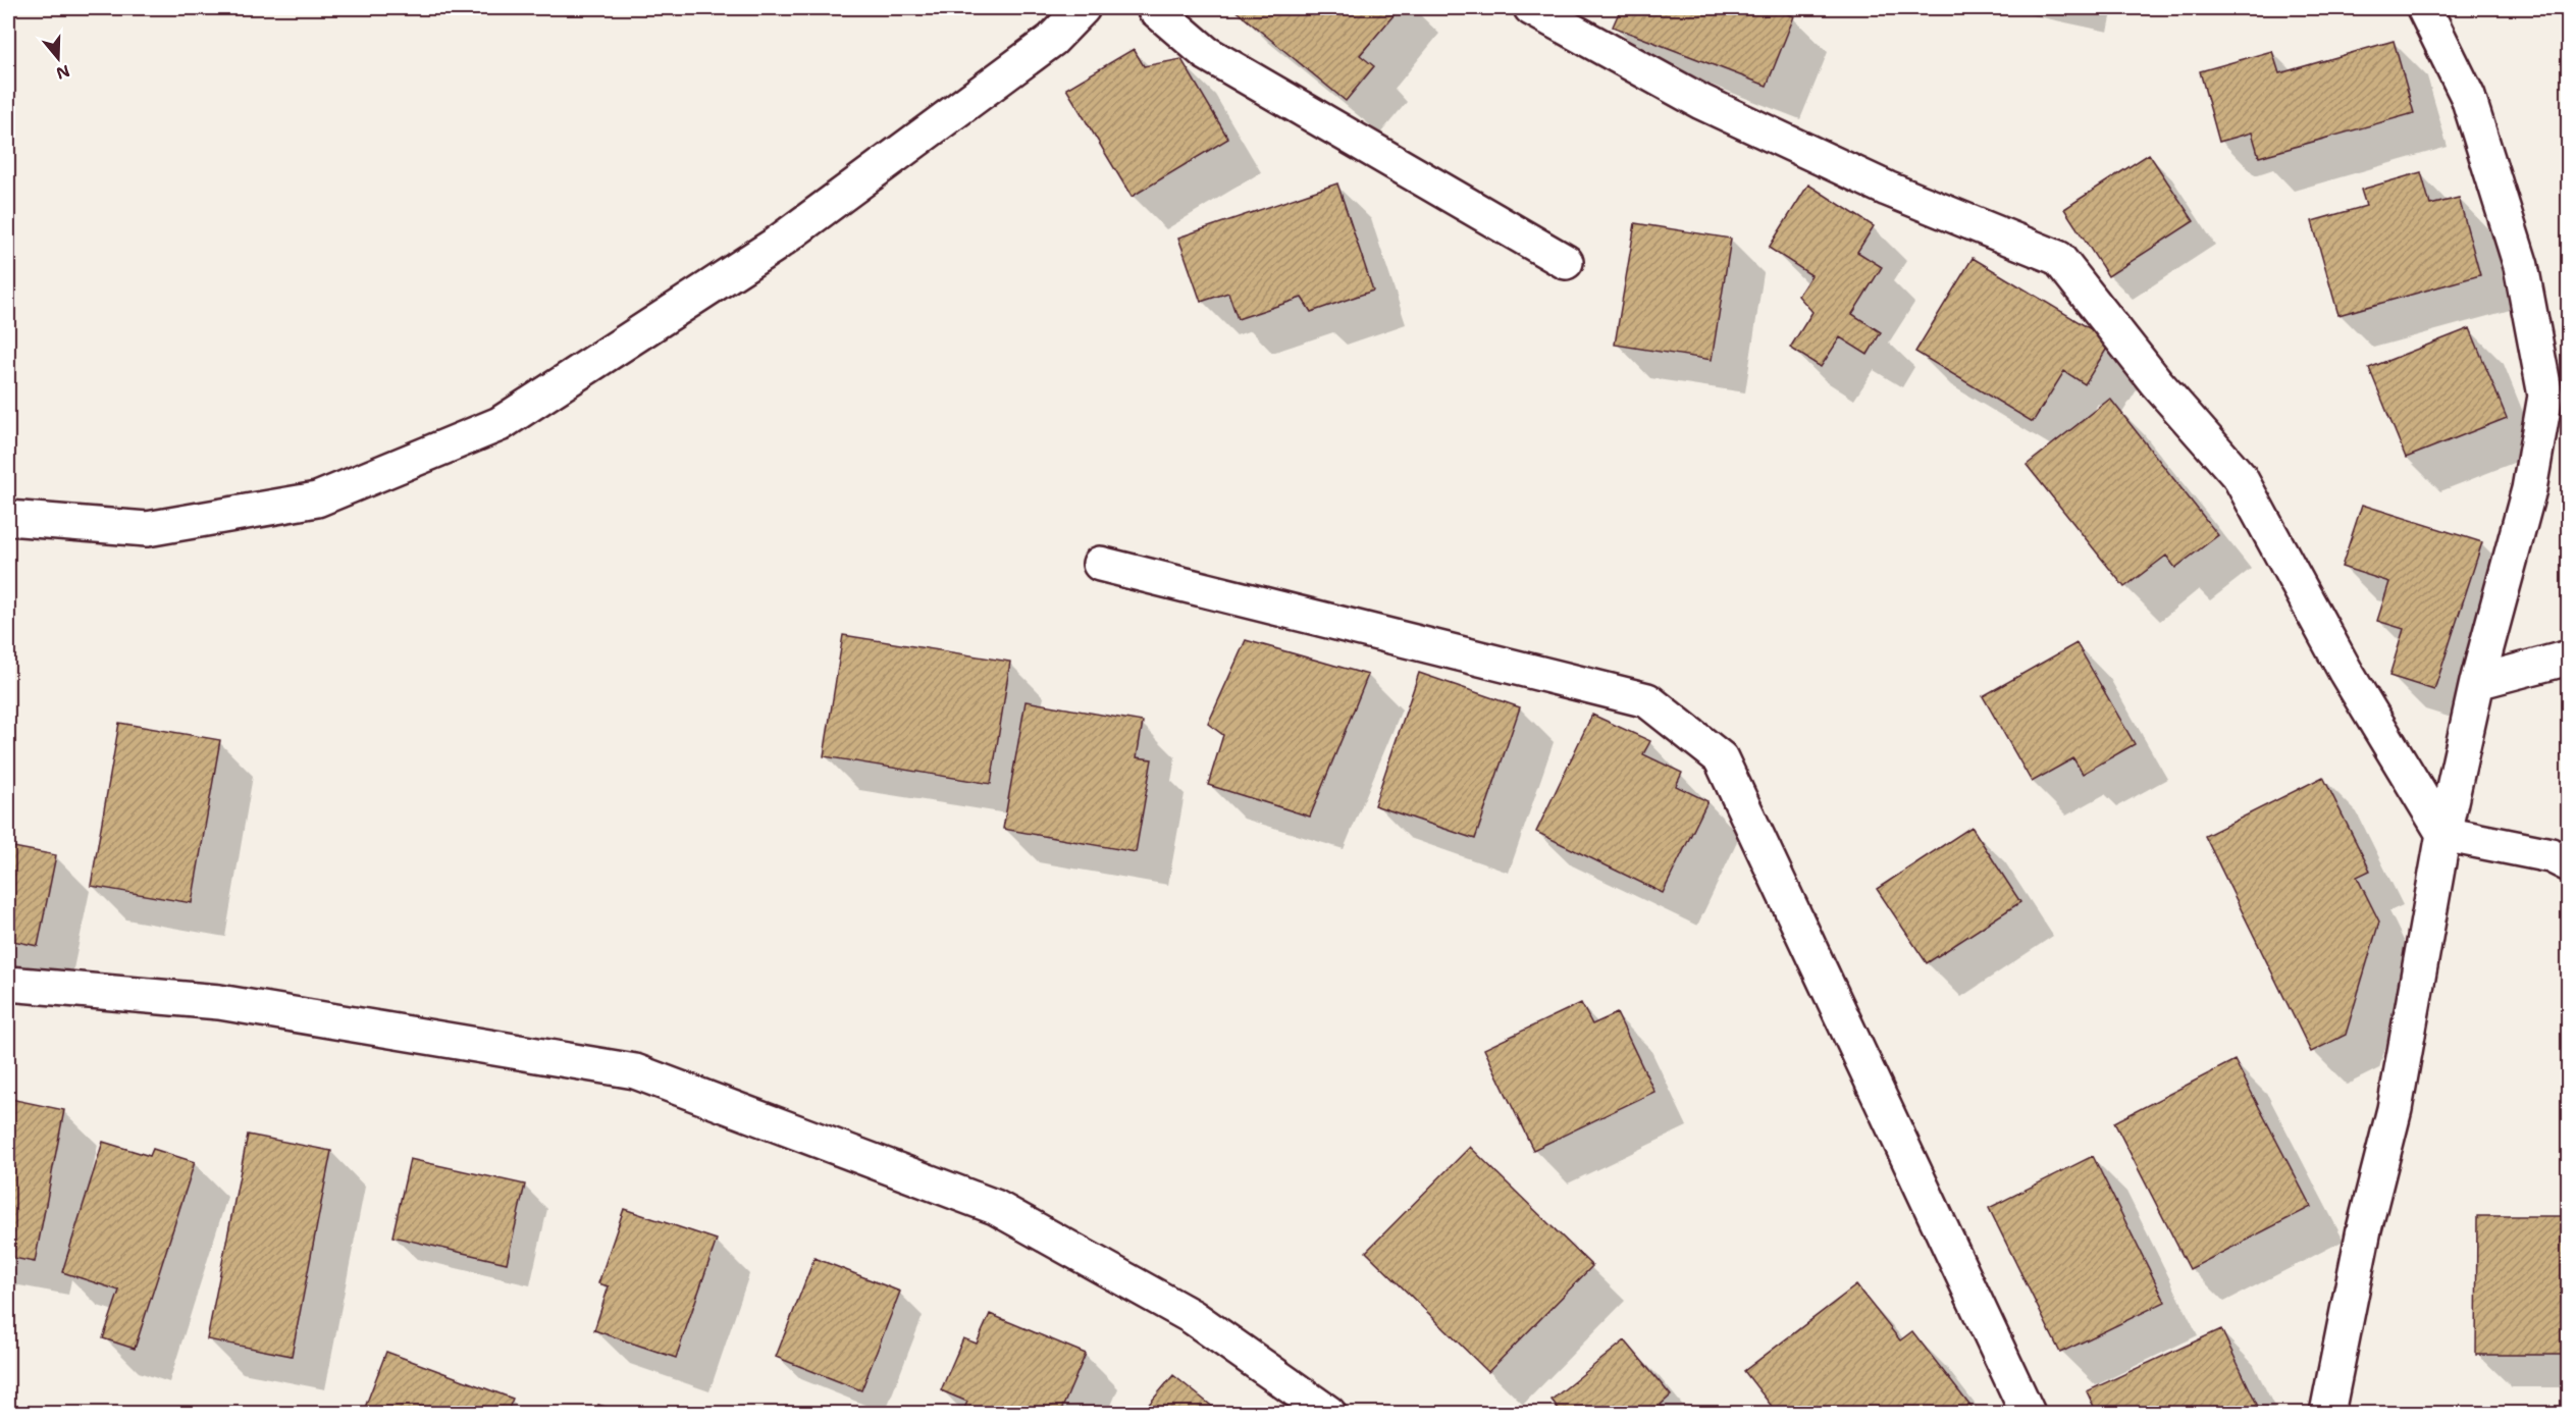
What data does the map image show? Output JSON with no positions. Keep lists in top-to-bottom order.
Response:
{
  "north": "bottom"
}
